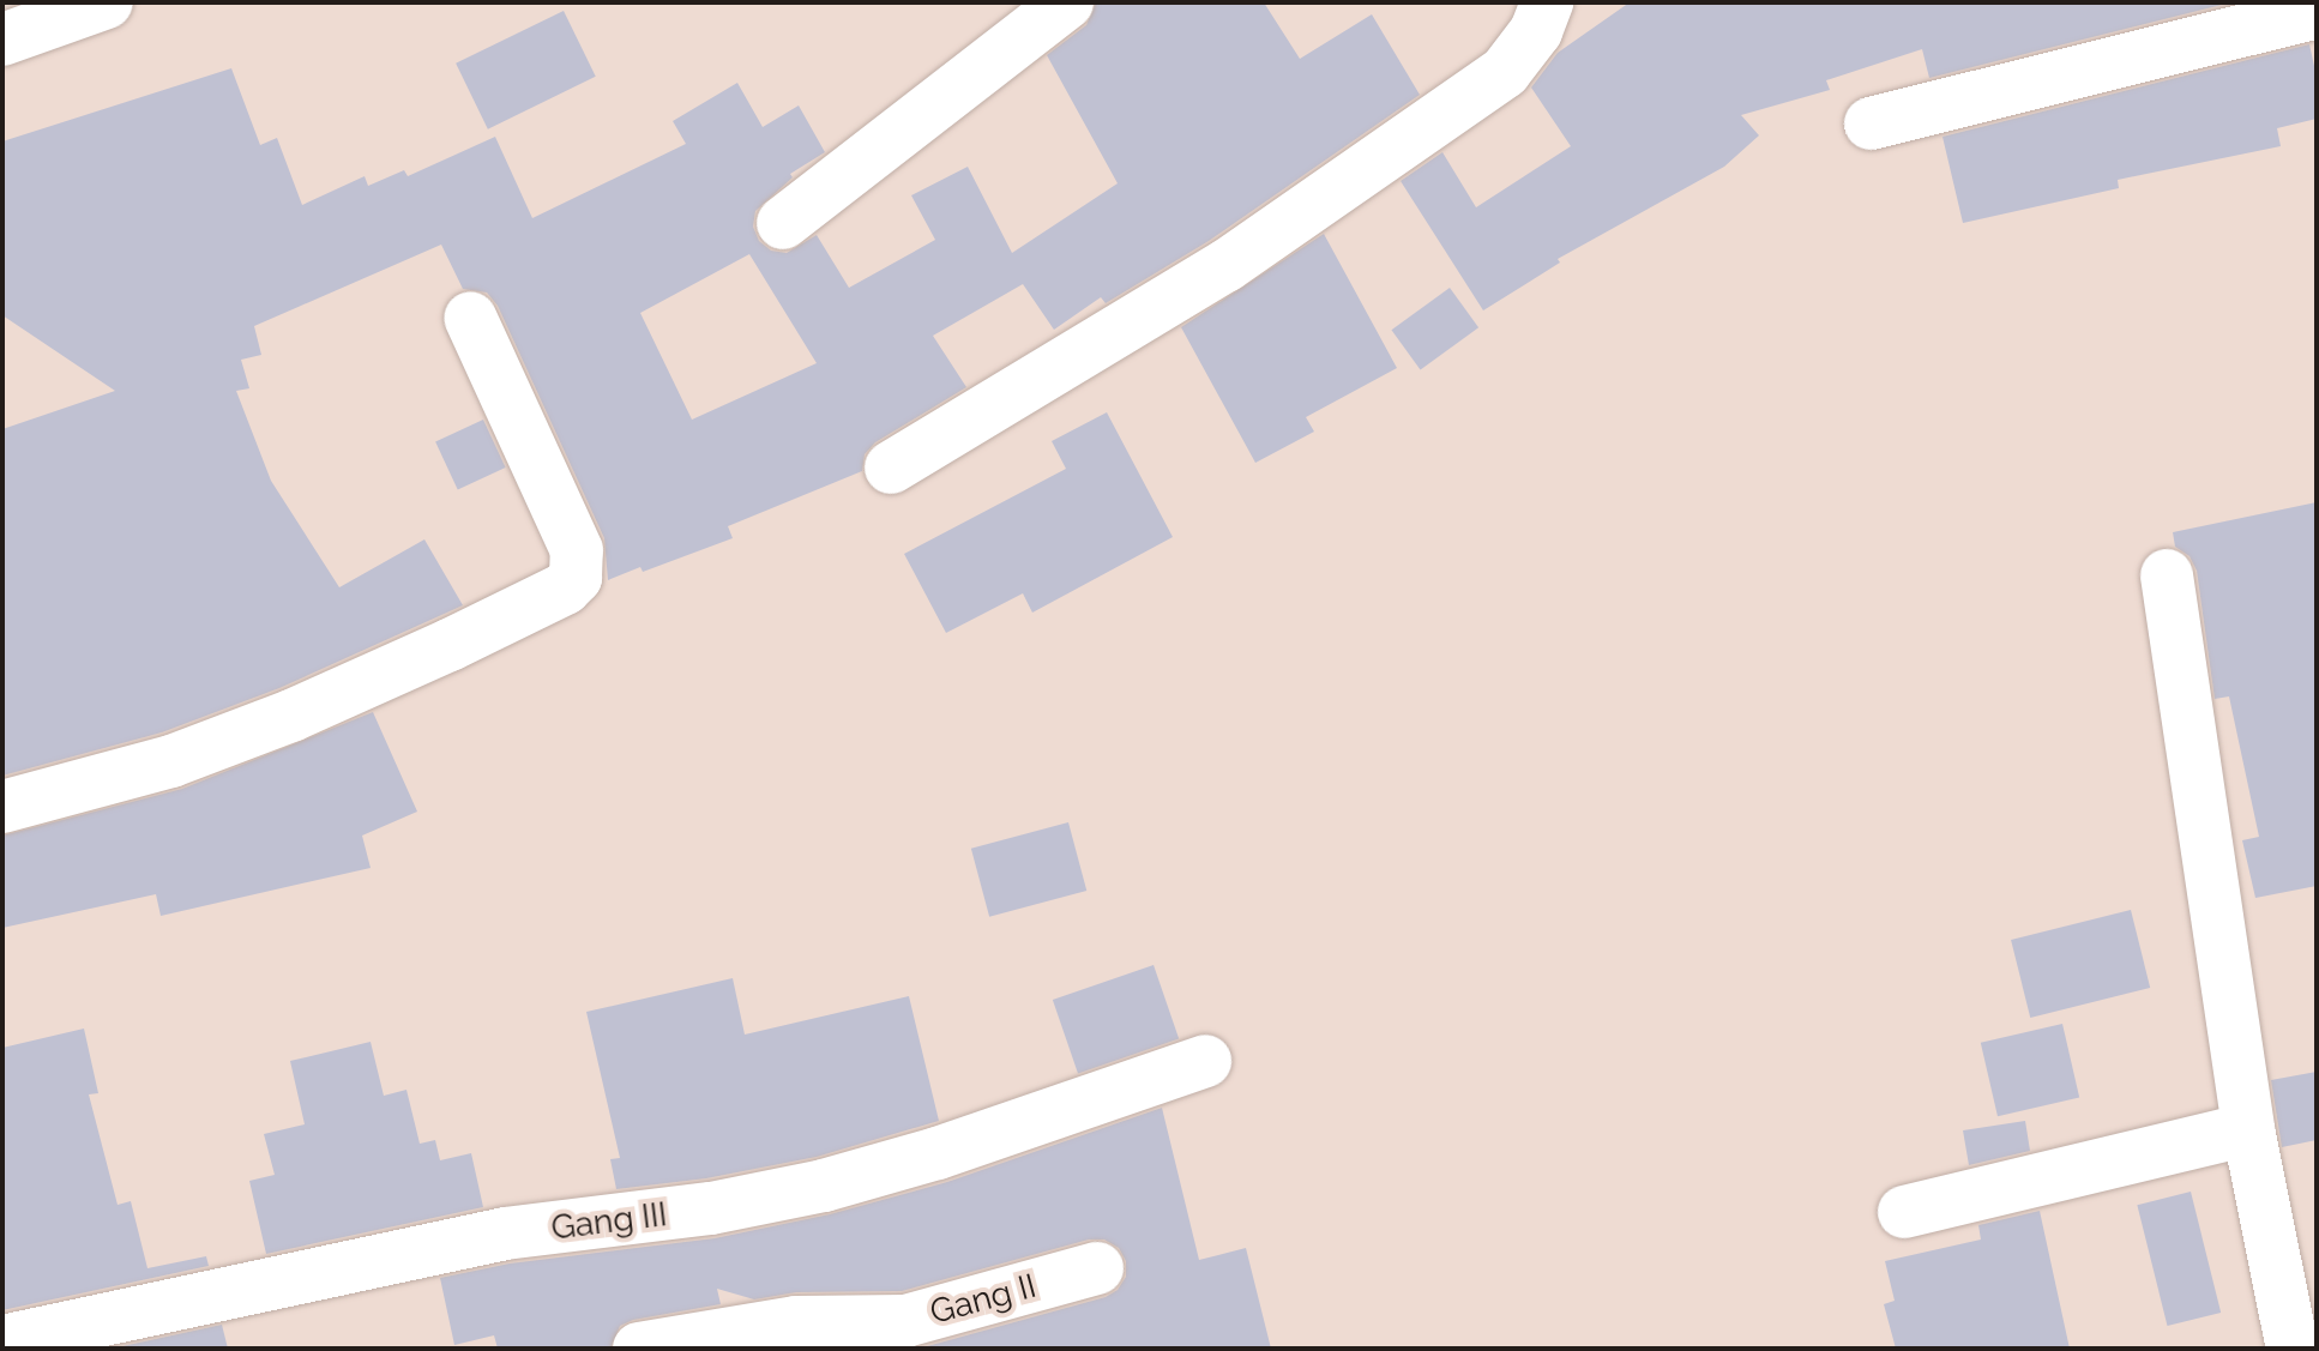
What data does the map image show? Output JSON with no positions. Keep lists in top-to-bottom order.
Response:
{
  "streets": {
    "street": ["Gang III", "Gang II"]
  }
}
